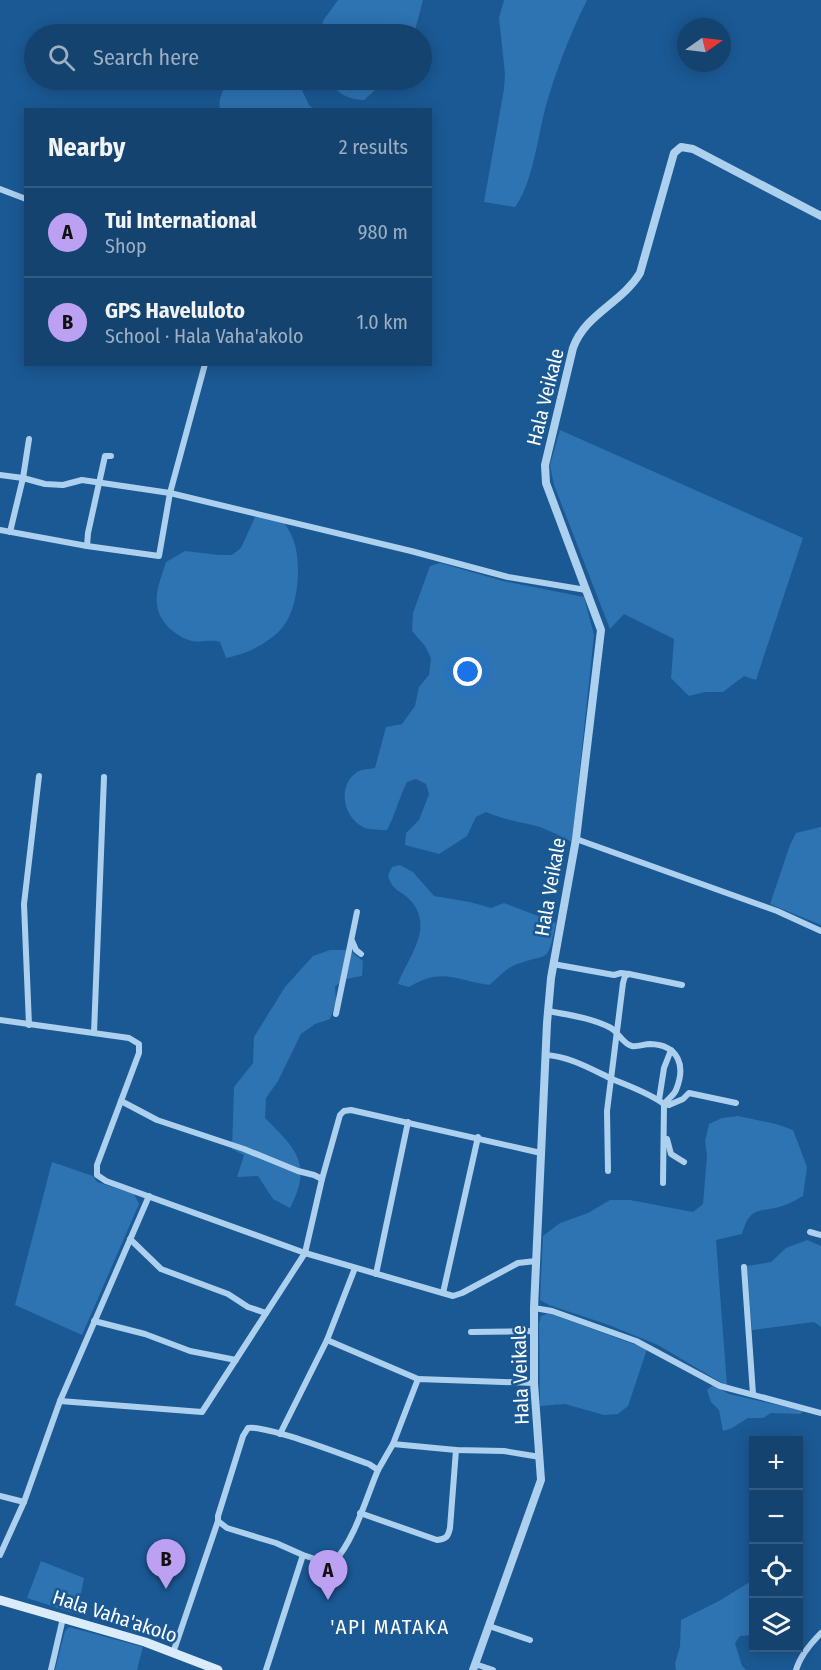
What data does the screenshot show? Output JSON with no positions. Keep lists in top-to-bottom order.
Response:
{
  "streets": {
    "main road": ["Hala Vaha'akolo"],
    "street": ["Hala Veikale"]
  },
  "districts": ["'API MATAKA"],
  "north": "right",
  "page": {
    "search": "Search here",
    "heading": ["Nearby", "2 results"],
    "list": [
      {
        "mark": "A",
        "name": "Tui International",
        "note": "Shop",
        "value": "980 m"
      },
      {
        "mark": "B",
        "name": "GPS Haveluloto",
        "note": "School · Hala Vaha'akolo",
        "value": "1.0 km"
      }
    ],
    "map_buttons": ["+", "−"],
    "pins": ["B", "A"]
  }
}
